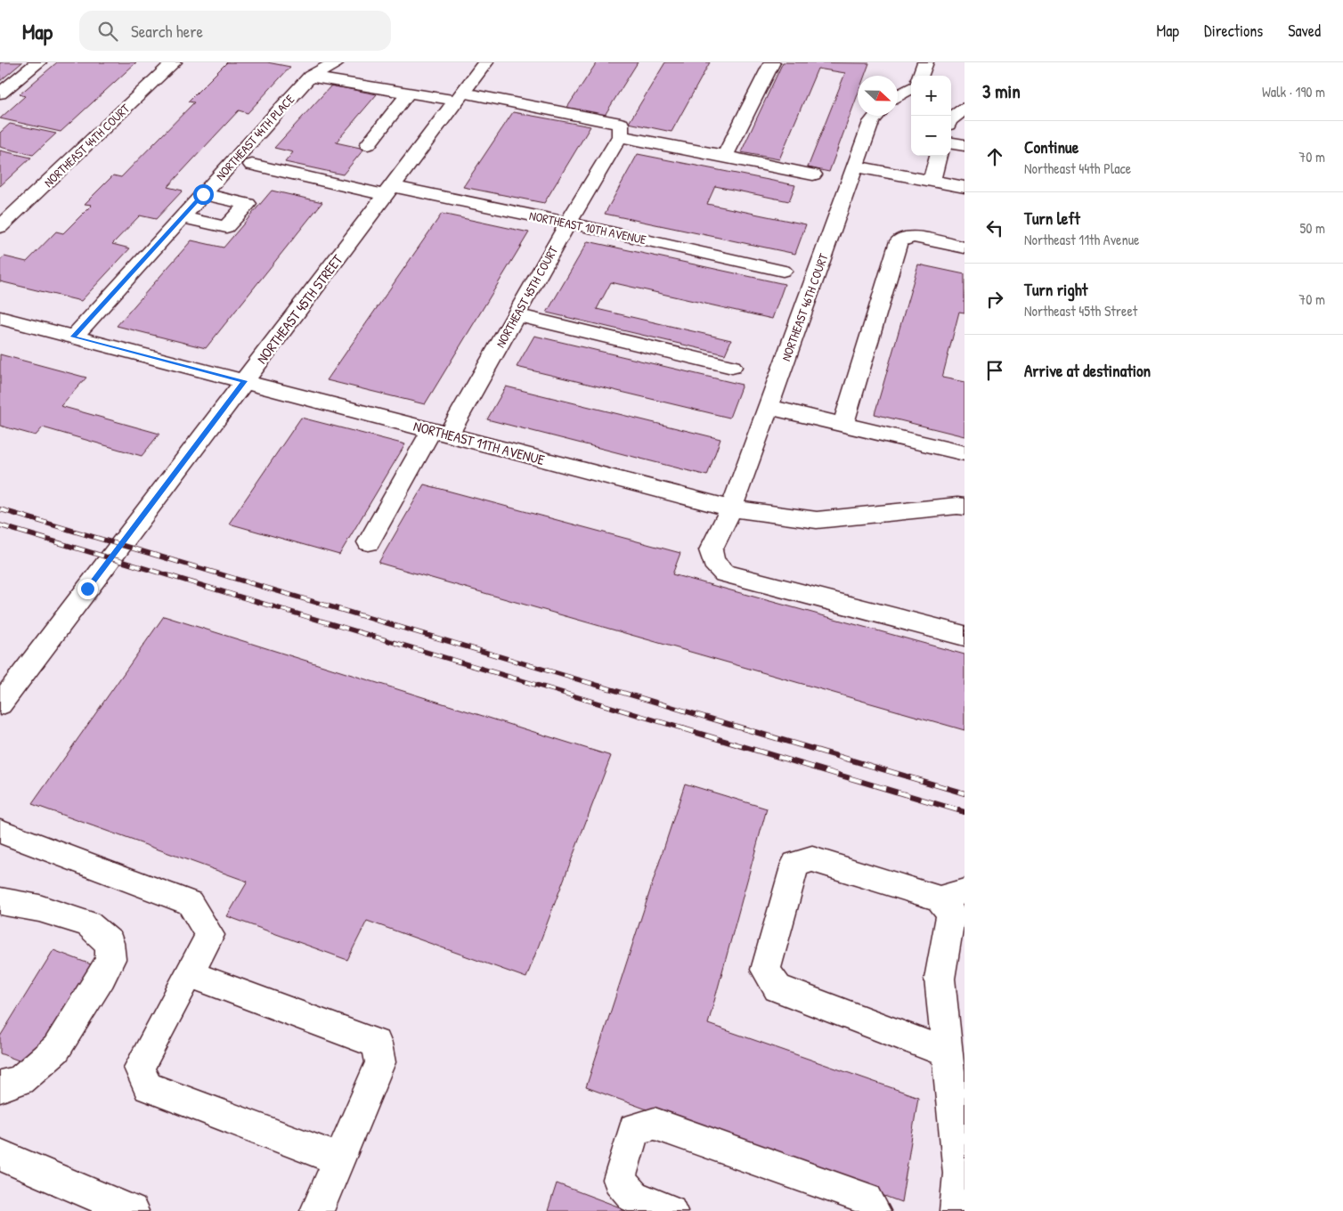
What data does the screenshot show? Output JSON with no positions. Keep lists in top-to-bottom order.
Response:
{
  "streets": {
    "street": [
      "NORTHEAST 44TH PLACE",
      "NORTHEAST 44TH COURT",
      "NORTHEAST 10TH AVENUE",
      "NORTHEAST 45TH COURT",
      "NORTHEAST 46TH COURT",
      "NORTHEAST 45TH STREET",
      "NORTHEAST 11TH AVENUE"
    ]
  },
  "crossings": [
    ["NORTHEAST 44TH PLACE", "NORTHEAST 11TH AVENUE"],
    ["NORTHEAST 10TH AVENUE", "NORTHEAST 45TH COURT"],
    ["NORTHEAST 10TH AVENUE", "NORTHEAST 45TH STREET"],
    ["NORTHEAST 45TH COURT", "NORTHEAST 11TH AVENUE"],
    ["NORTHEAST 46TH COURT", "NORTHEAST 11TH AVENUE"],
    ["NORTHEAST 45TH STREET", "NORTHEAST 11TH AVENUE"]
  ],
  "north": "right",
  "page": {
    "header": "Map",
    "search": "Search here",
    "nav": ["Map", "Directions", "Saved"],
    "heading": ["3 min", "Walk · 190 m"],
    "map_buttons": ["+", "−"],
    "list": [
      ["Continue", "Northeast 44th Place", "70 m"],
      ["Turn left", "Northeast 11th Avenue", "50 m"],
      ["Turn right", "Northeast 45th Street", "70 m"],
      "Arrive at destination"
    ]
  }
}
